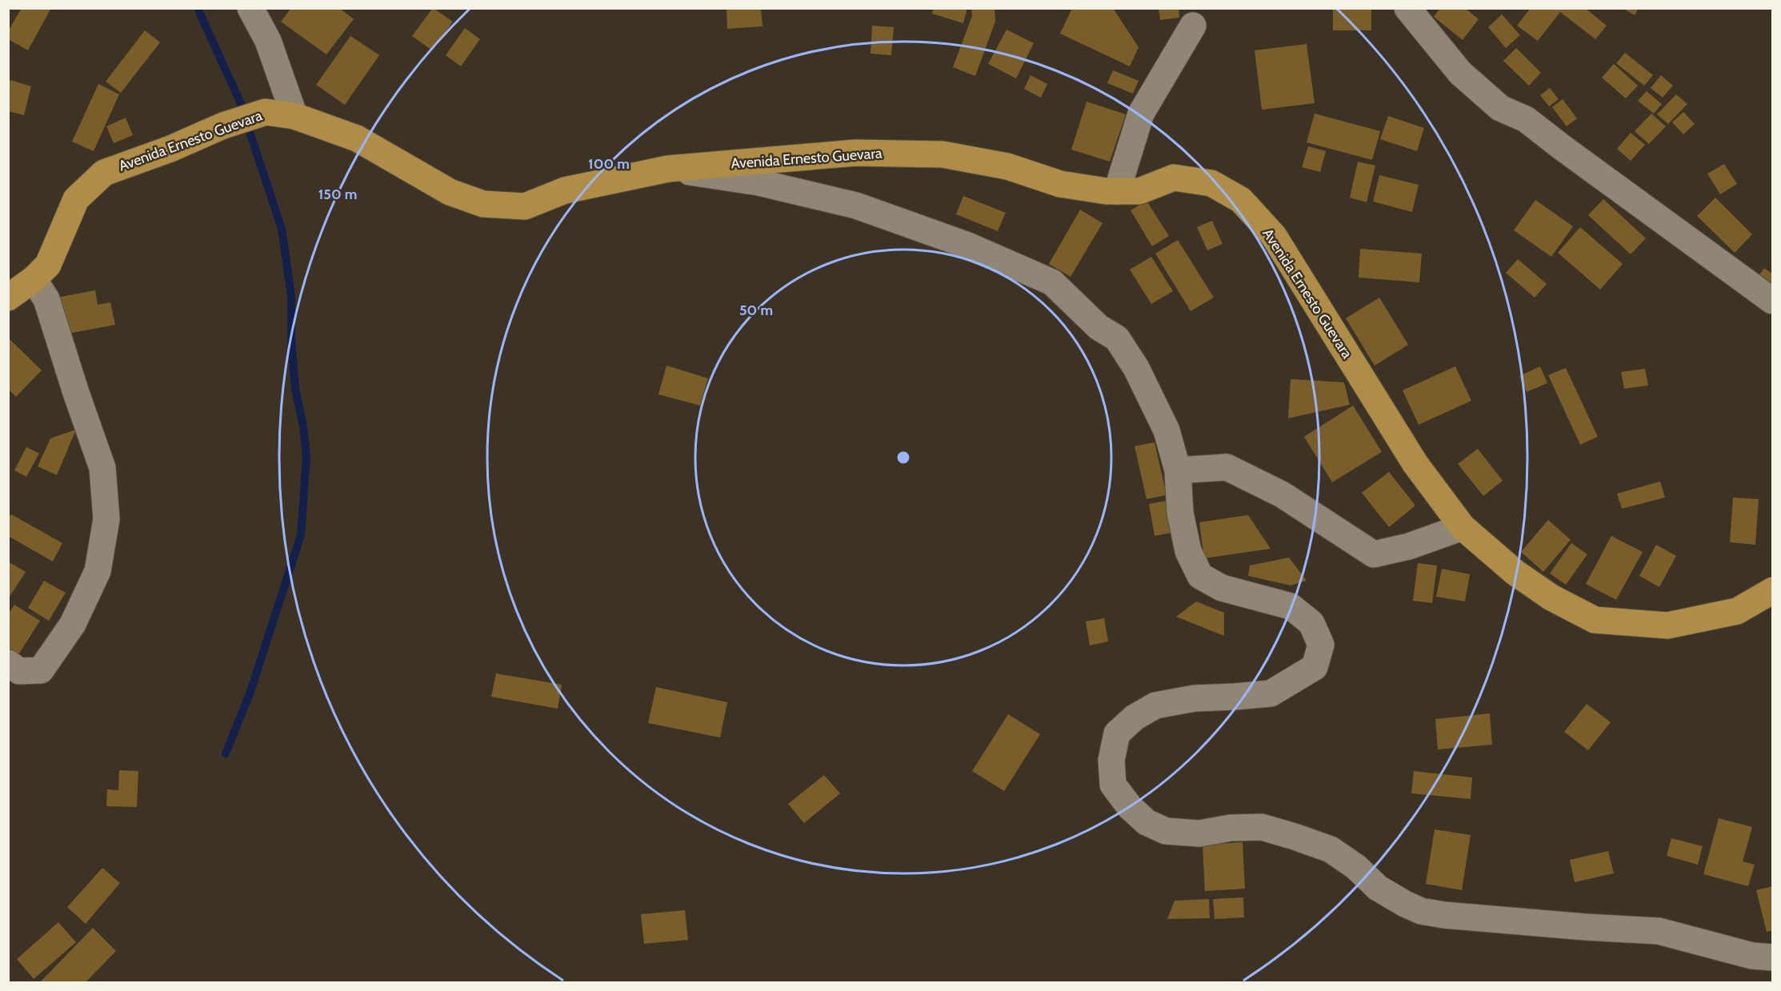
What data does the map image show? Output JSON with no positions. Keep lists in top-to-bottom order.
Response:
{
  "streets": {
    "main road": ["Avenida Ernesto Guevara"]
  },
  "rings": ["100 m", "150 m", "50 m"]
}
